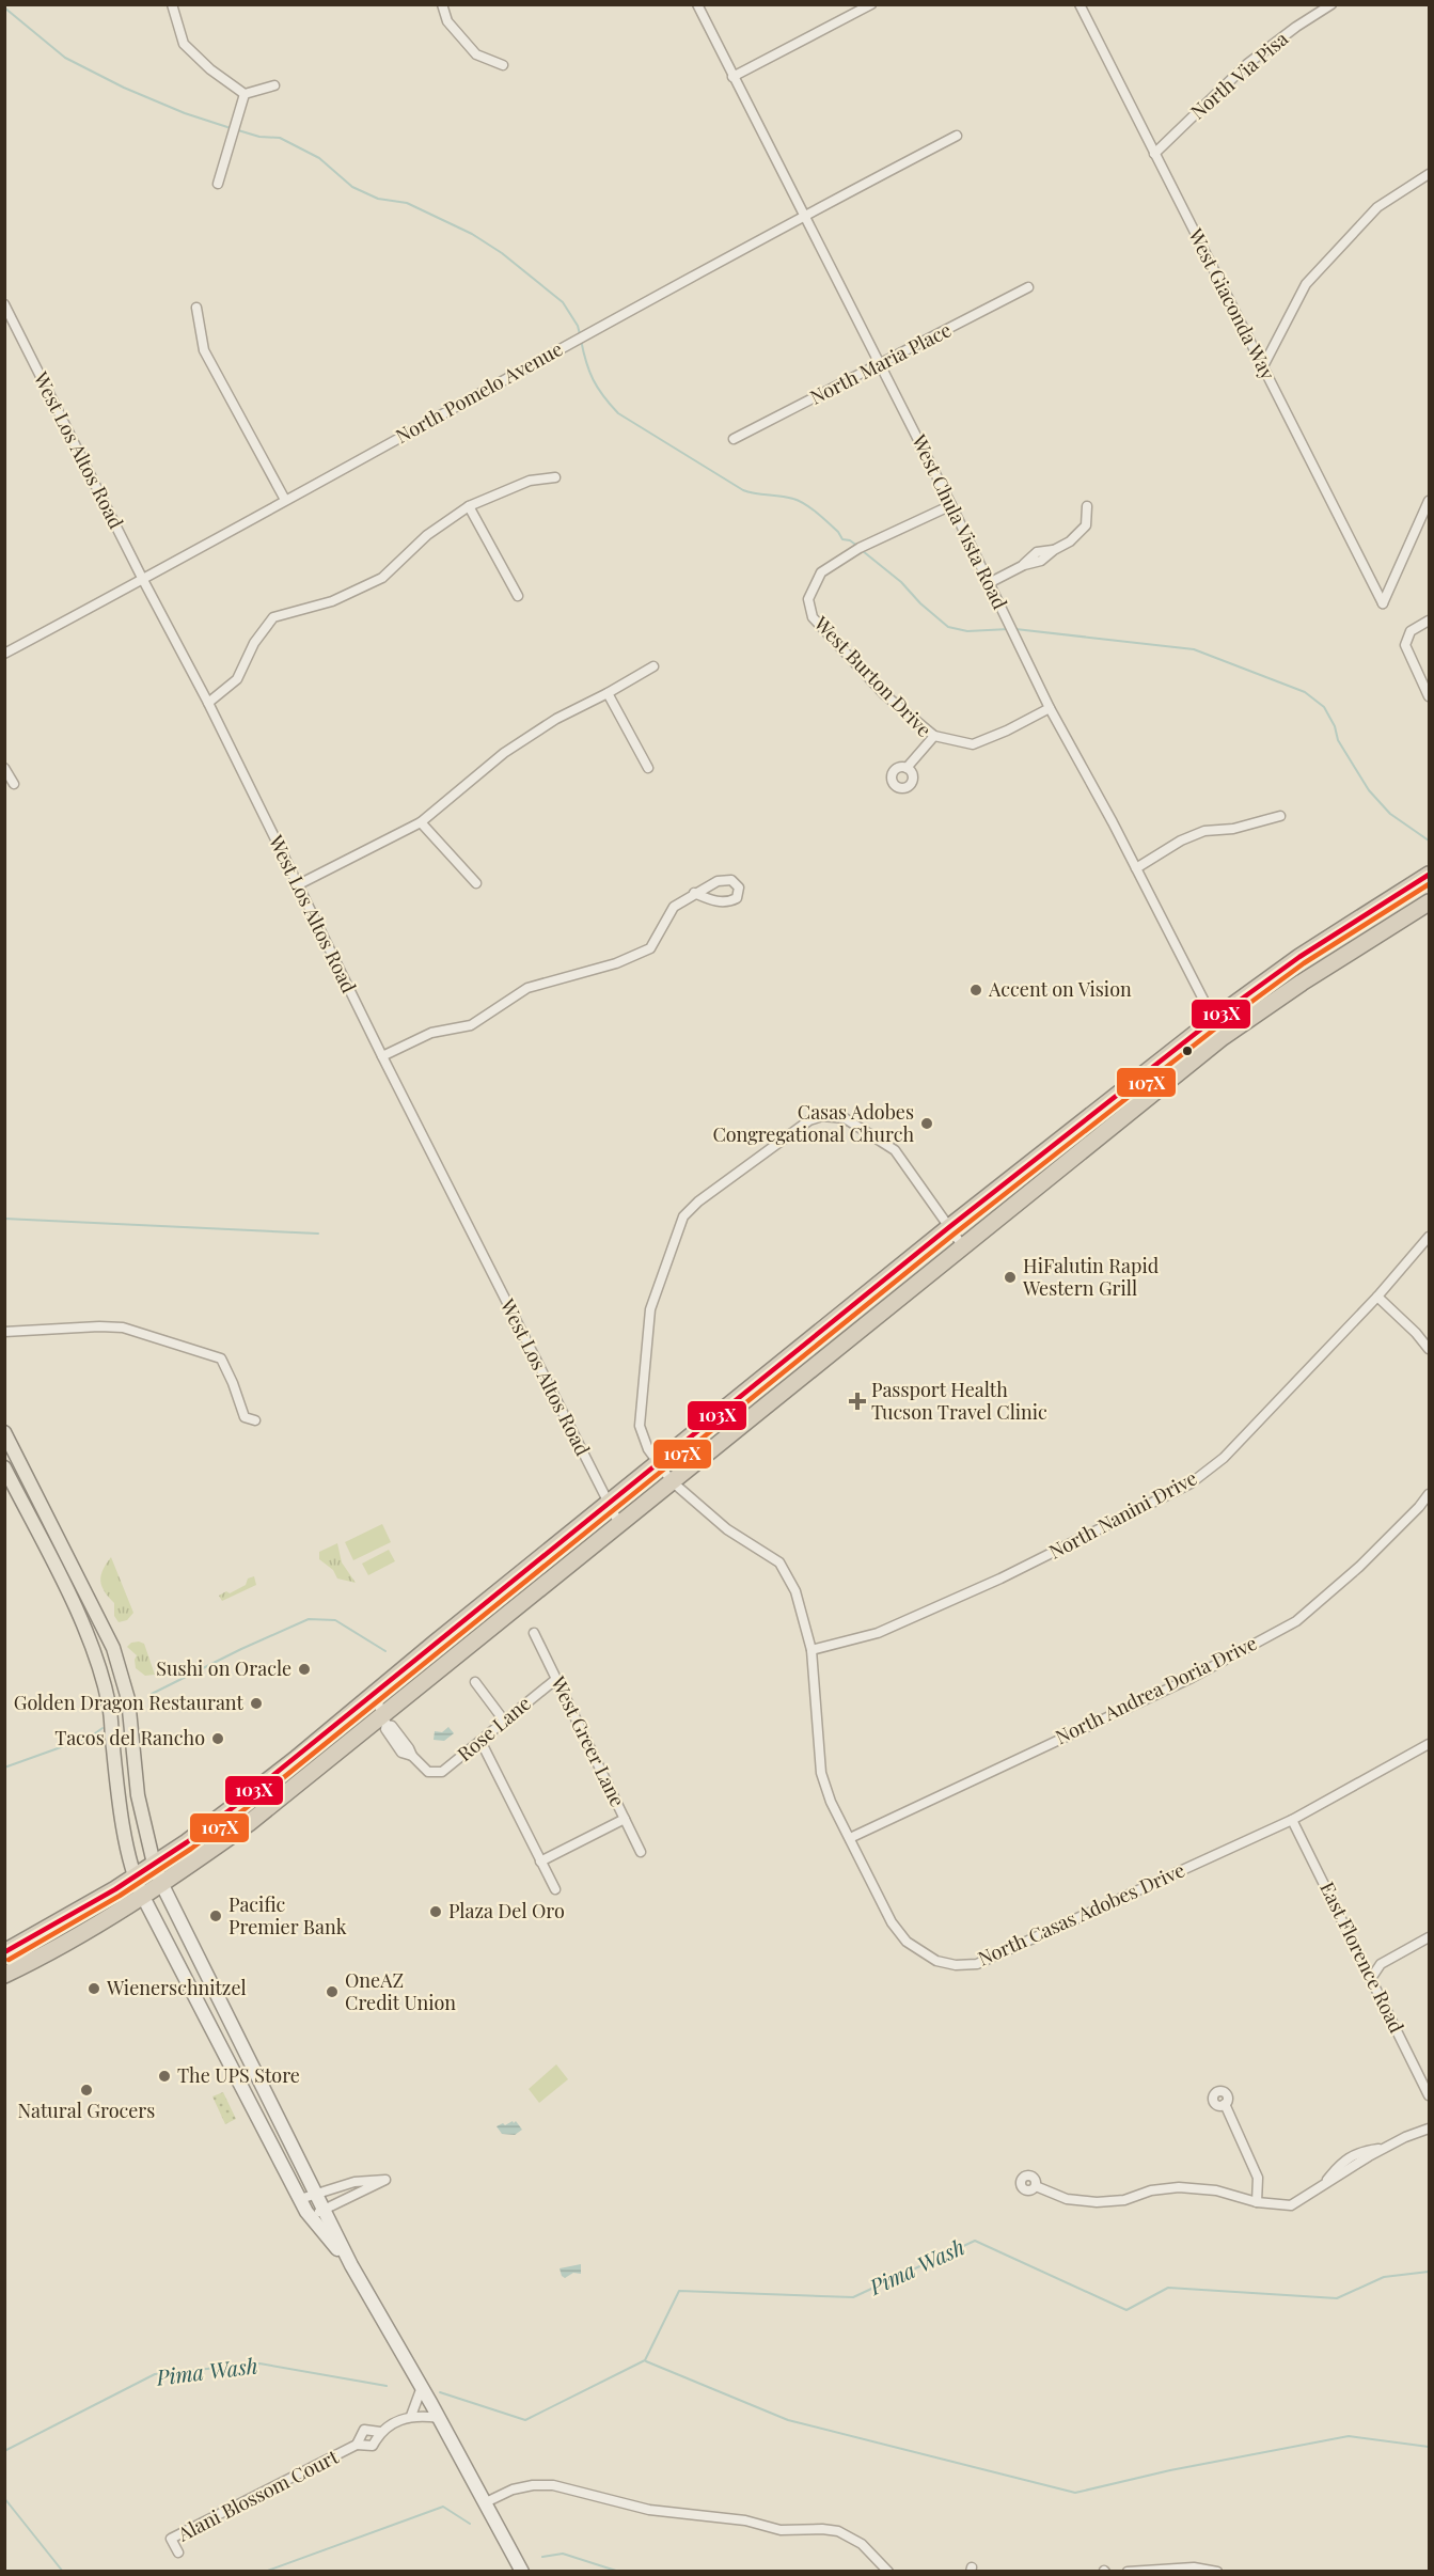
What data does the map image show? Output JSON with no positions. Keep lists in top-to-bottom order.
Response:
{
  "streets": {
    "street": [
      "North Via Pisa",
      "West Giaconda Way",
      "North Maria Place",
      "North Pomelo Avenue",
      "West Los Altos Road",
      "West Chula Vista Road",
      "West Burton Drive",
      "North Nanini Drive",
      "North Andrea Doria Drive",
      "Rose Lane",
      "West Greer Lane",
      "North Casas Adobes Drive",
      "East Florence Road",
      "Alani Blossom Court"
    ]
  },
  "crossings": [
    ["North Via Pisa", "West Giaconda Way"],
    ["North Maria Place", "West Chula Vista Road"],
    ["North Pomelo Avenue", "West Los Altos Road"],
    ["North Pomelo Avenue", "West Chula Vista Road"],
    ["West Chula Vista Road", "West Burton Drive"],
    ["North Nanini Drive", "North Casas Adobes Drive"],
    ["North Andrea Doria Drive", "North Casas Adobes Drive"],
    ["Rose Lane", "West Greer Lane"],
    ["North Casas Adobes Drive", "East Florence Road"]
  ],
  "water": ["Pima Wash"],
  "places": {
    "other": [
      "Accent on Vision",
      "Casas Adobes Congregational Church",
      "HiFalutin Rapid Western Grill",
      "Sushi on Oracle",
      "Golden Dragon Restaurant",
      "Tacos del Rancho",
      "Plaza Del Oro",
      "Pacific Premier Bank",
      "Wienerschnitzel",
      "OneAZ Credit Union",
      "The UPS Store",
      "Natural Grocers"
    ],
    "health": ["Passport Health Tucson Travel Clinic"]
  },
  "lines": ["transit line 103X", "transit line 107X"]
}
